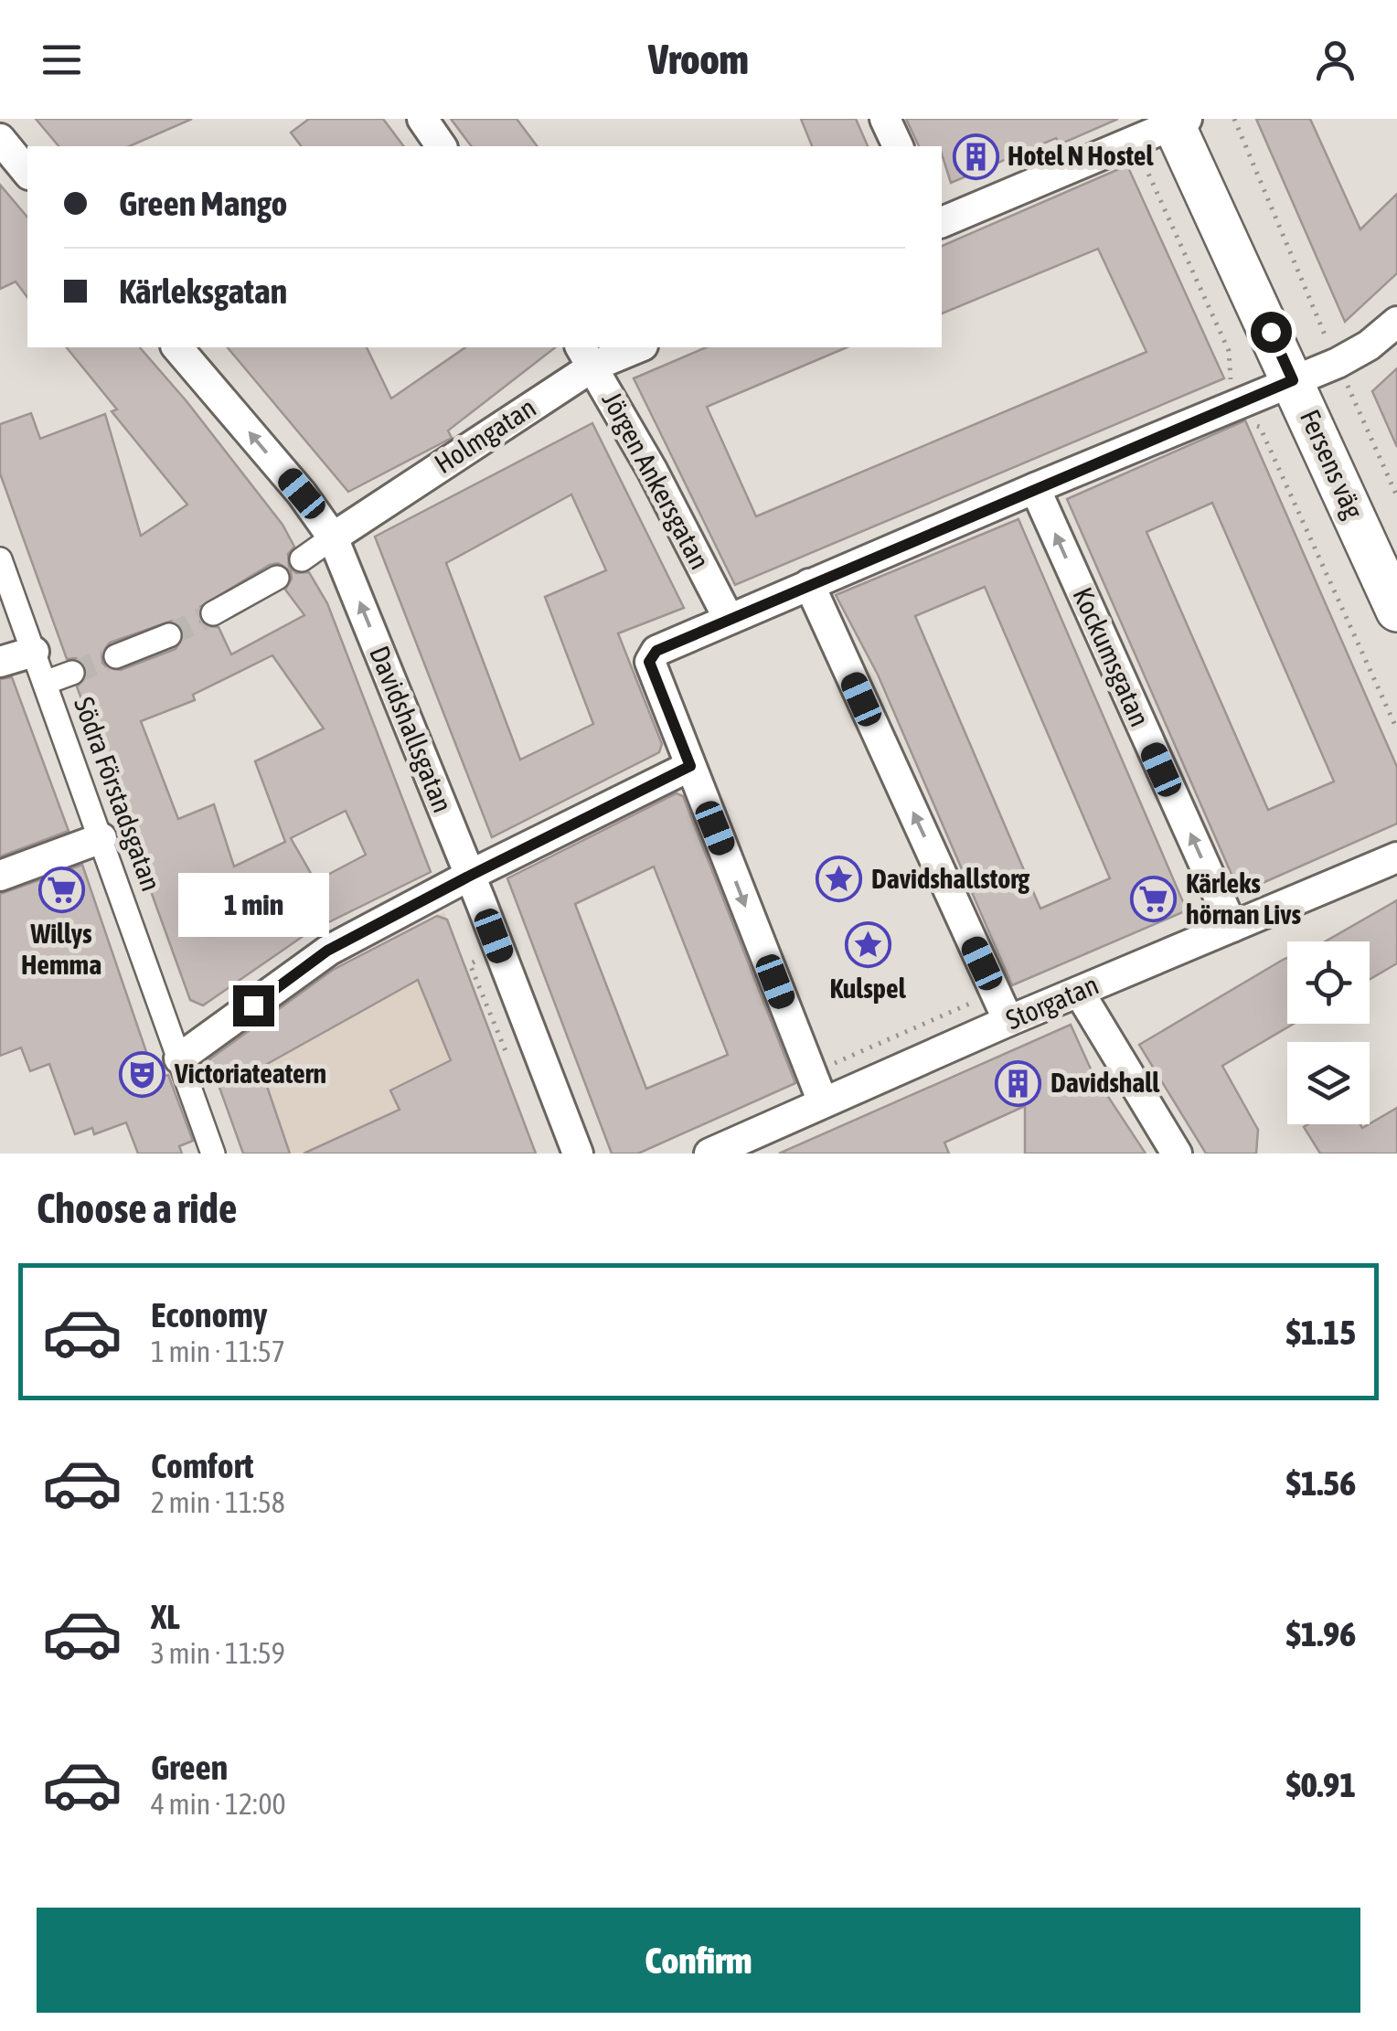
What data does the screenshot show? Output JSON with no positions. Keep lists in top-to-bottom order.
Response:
{
  "streets": {
    "main road": ["Fersens väg"],
    "street": [
      "Holmgatan",
      "Jörgen Ankersgatan",
      "Kockumsgatan",
      "Davidshallsgatan",
      "Södra Förstadsgatan",
      "Storgatan"
    ]
  },
  "crossings": [
    ["Holmgatan", "Jörgen Ankersgatan"],
    ["Holmgatan", "Davidshallsgatan"],
    ["Kockumsgatan", "Storgatan"]
  ],
  "one_way": ["Davidshallsgatan"],
  "places": {
    "building": ["Hotel N Hostel", "Davidshall"],
    "place": ["Davidshallstorg", "Kulspel"],
    "supermarket": ["Willys Hemma", "Kärleks hörnan Livs"],
    "theatre": ["Victoriateatern"]
  },
  "page": {
    "header": "Vroom",
    "banner": ["Green Mango", "Kärleksgatan"],
    "bubble": "1 min",
    "heading": "Choose a ride",
    "list": [
      {
        "name": "Economy",
        "note": "1 min · 11:57",
        "value": "$1.15"
      },
      {
        "name": "Comfort",
        "note": "2 min · 11:58",
        "value": "$1.56"
      },
      {
        "name": "XL",
        "note": "3 min · 11:59",
        "value": "$1.96"
      },
      {
        "name": "Green",
        "note": "4 min · 12:00",
        "value": "$0.91"
      }
    ],
    "buttons": "Confirm"
  }
}
